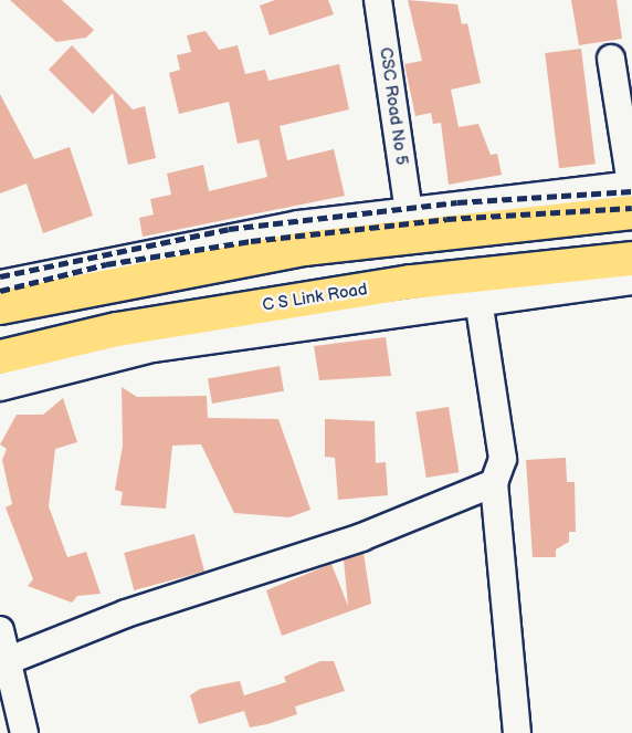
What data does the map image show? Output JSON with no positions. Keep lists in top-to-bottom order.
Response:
{
  "streets": {
    "main road": ["C S Link Road"],
    "street": ["CSC Road No 5"]
  }
}
